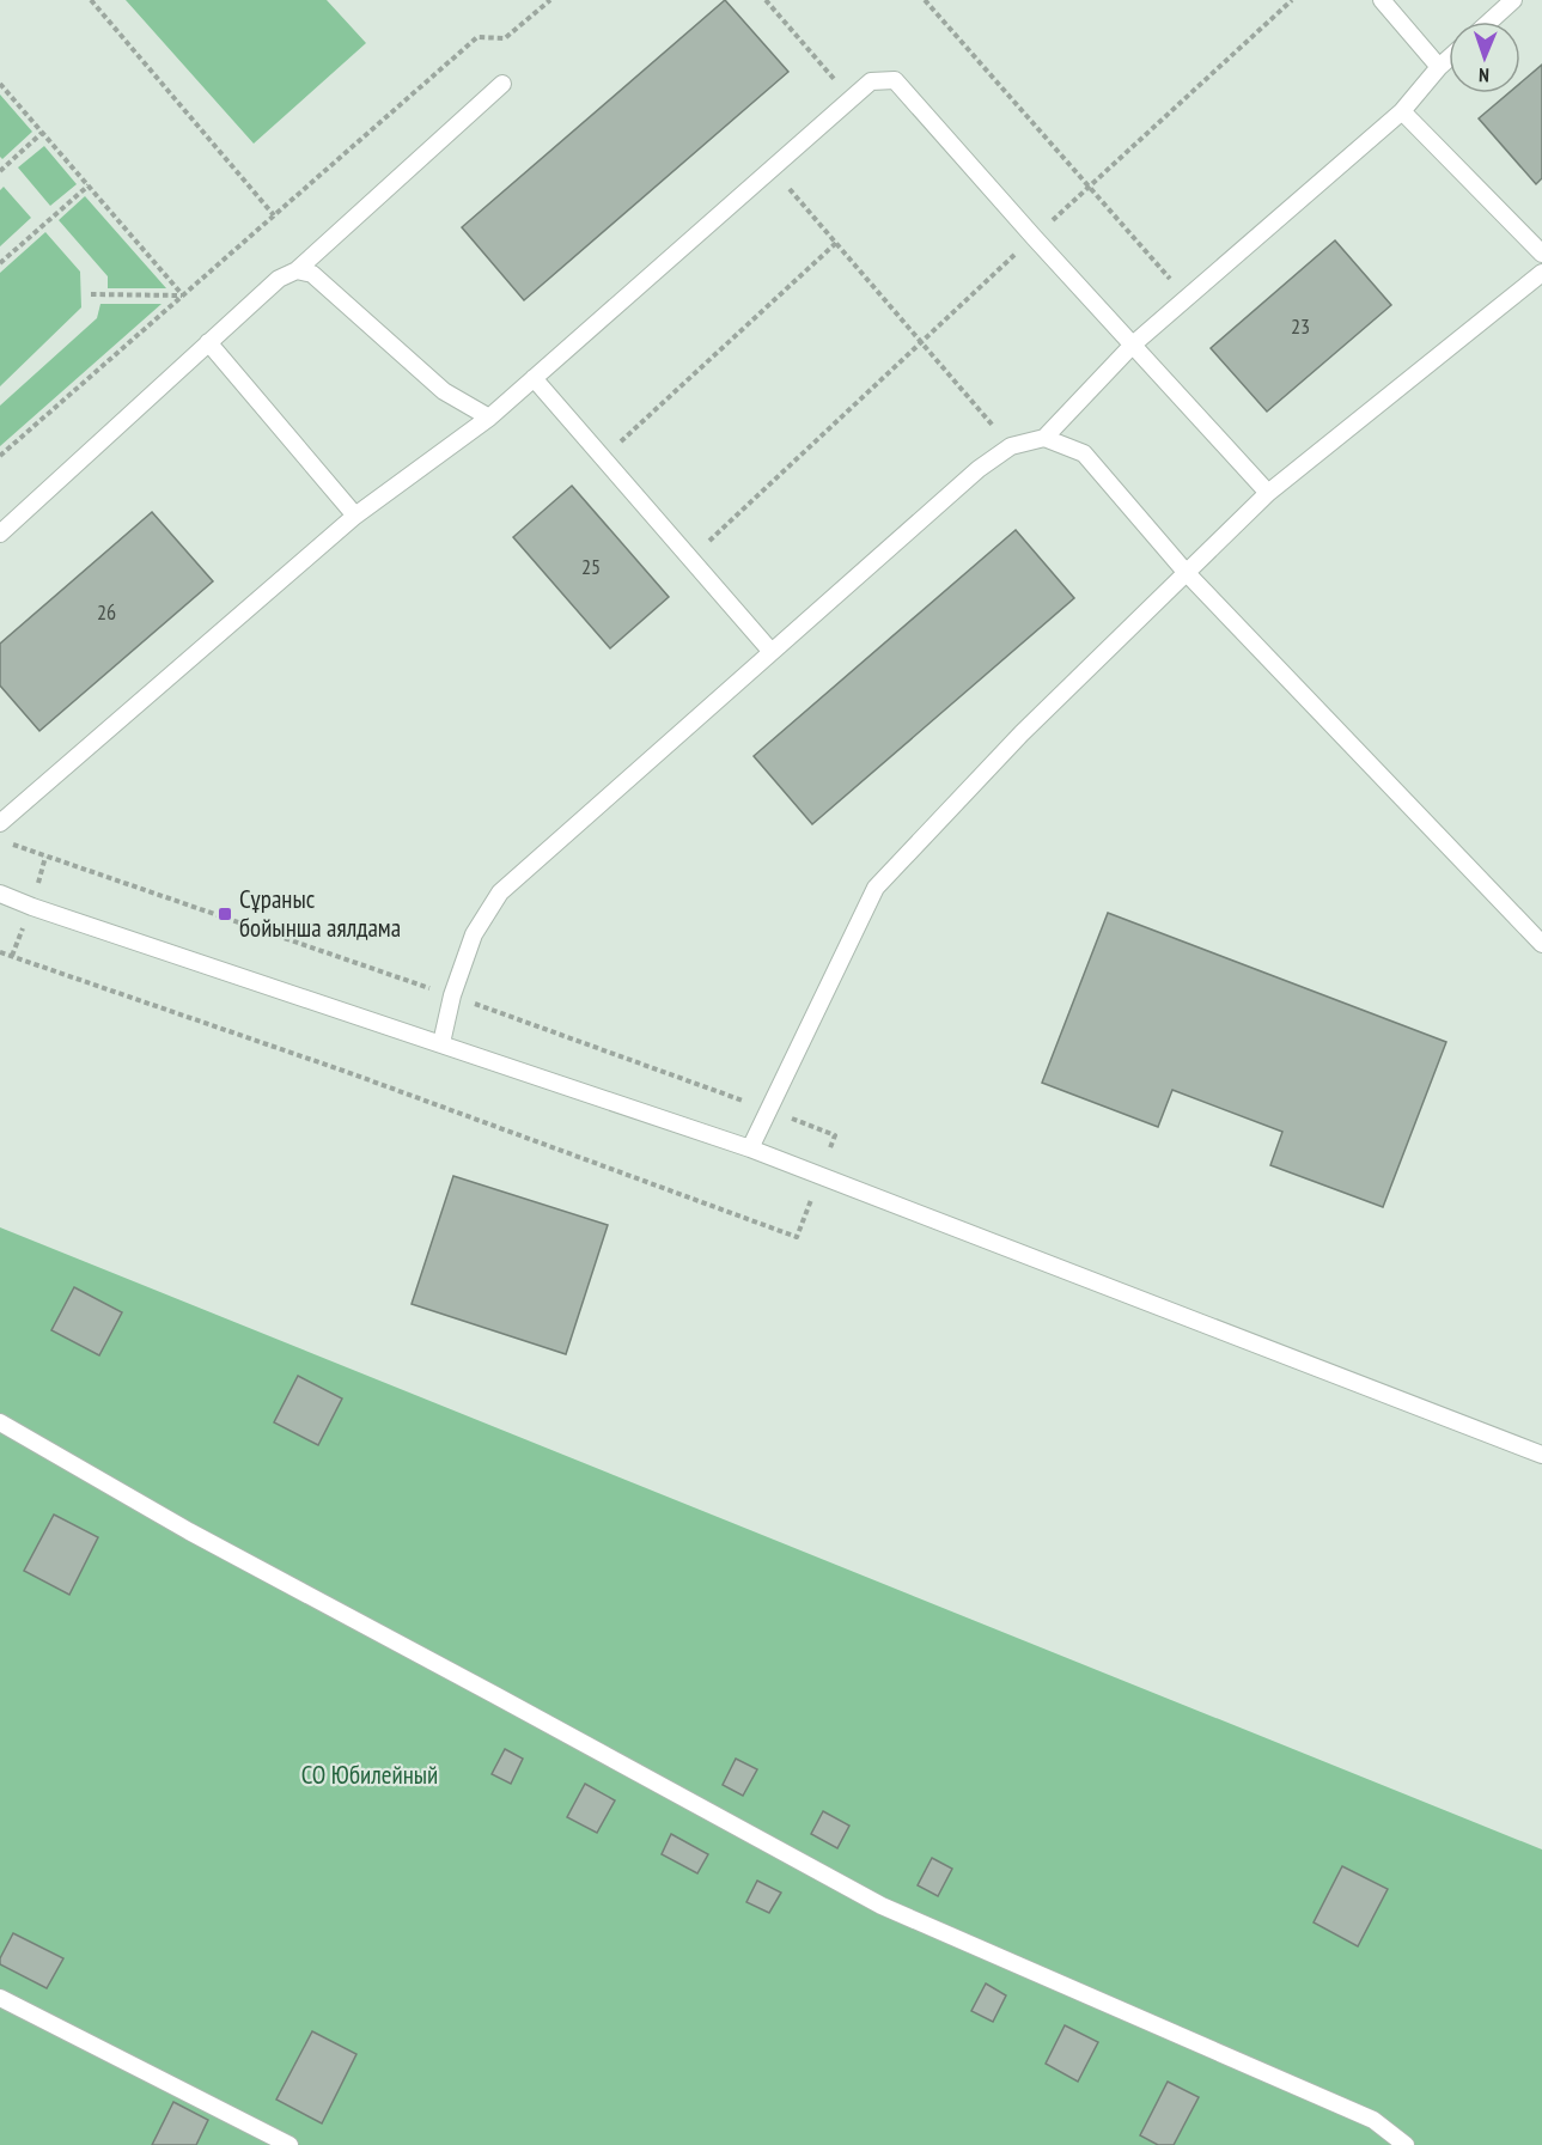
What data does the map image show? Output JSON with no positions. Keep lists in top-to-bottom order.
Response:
{
  "parks": ["СО Юбилейный"],
  "places": {
    "transit": ["Сұраныс бойынша аялдама"]
  },
  "house_numbers": ["23", "25", "26"],
  "north": "bottom"
}
